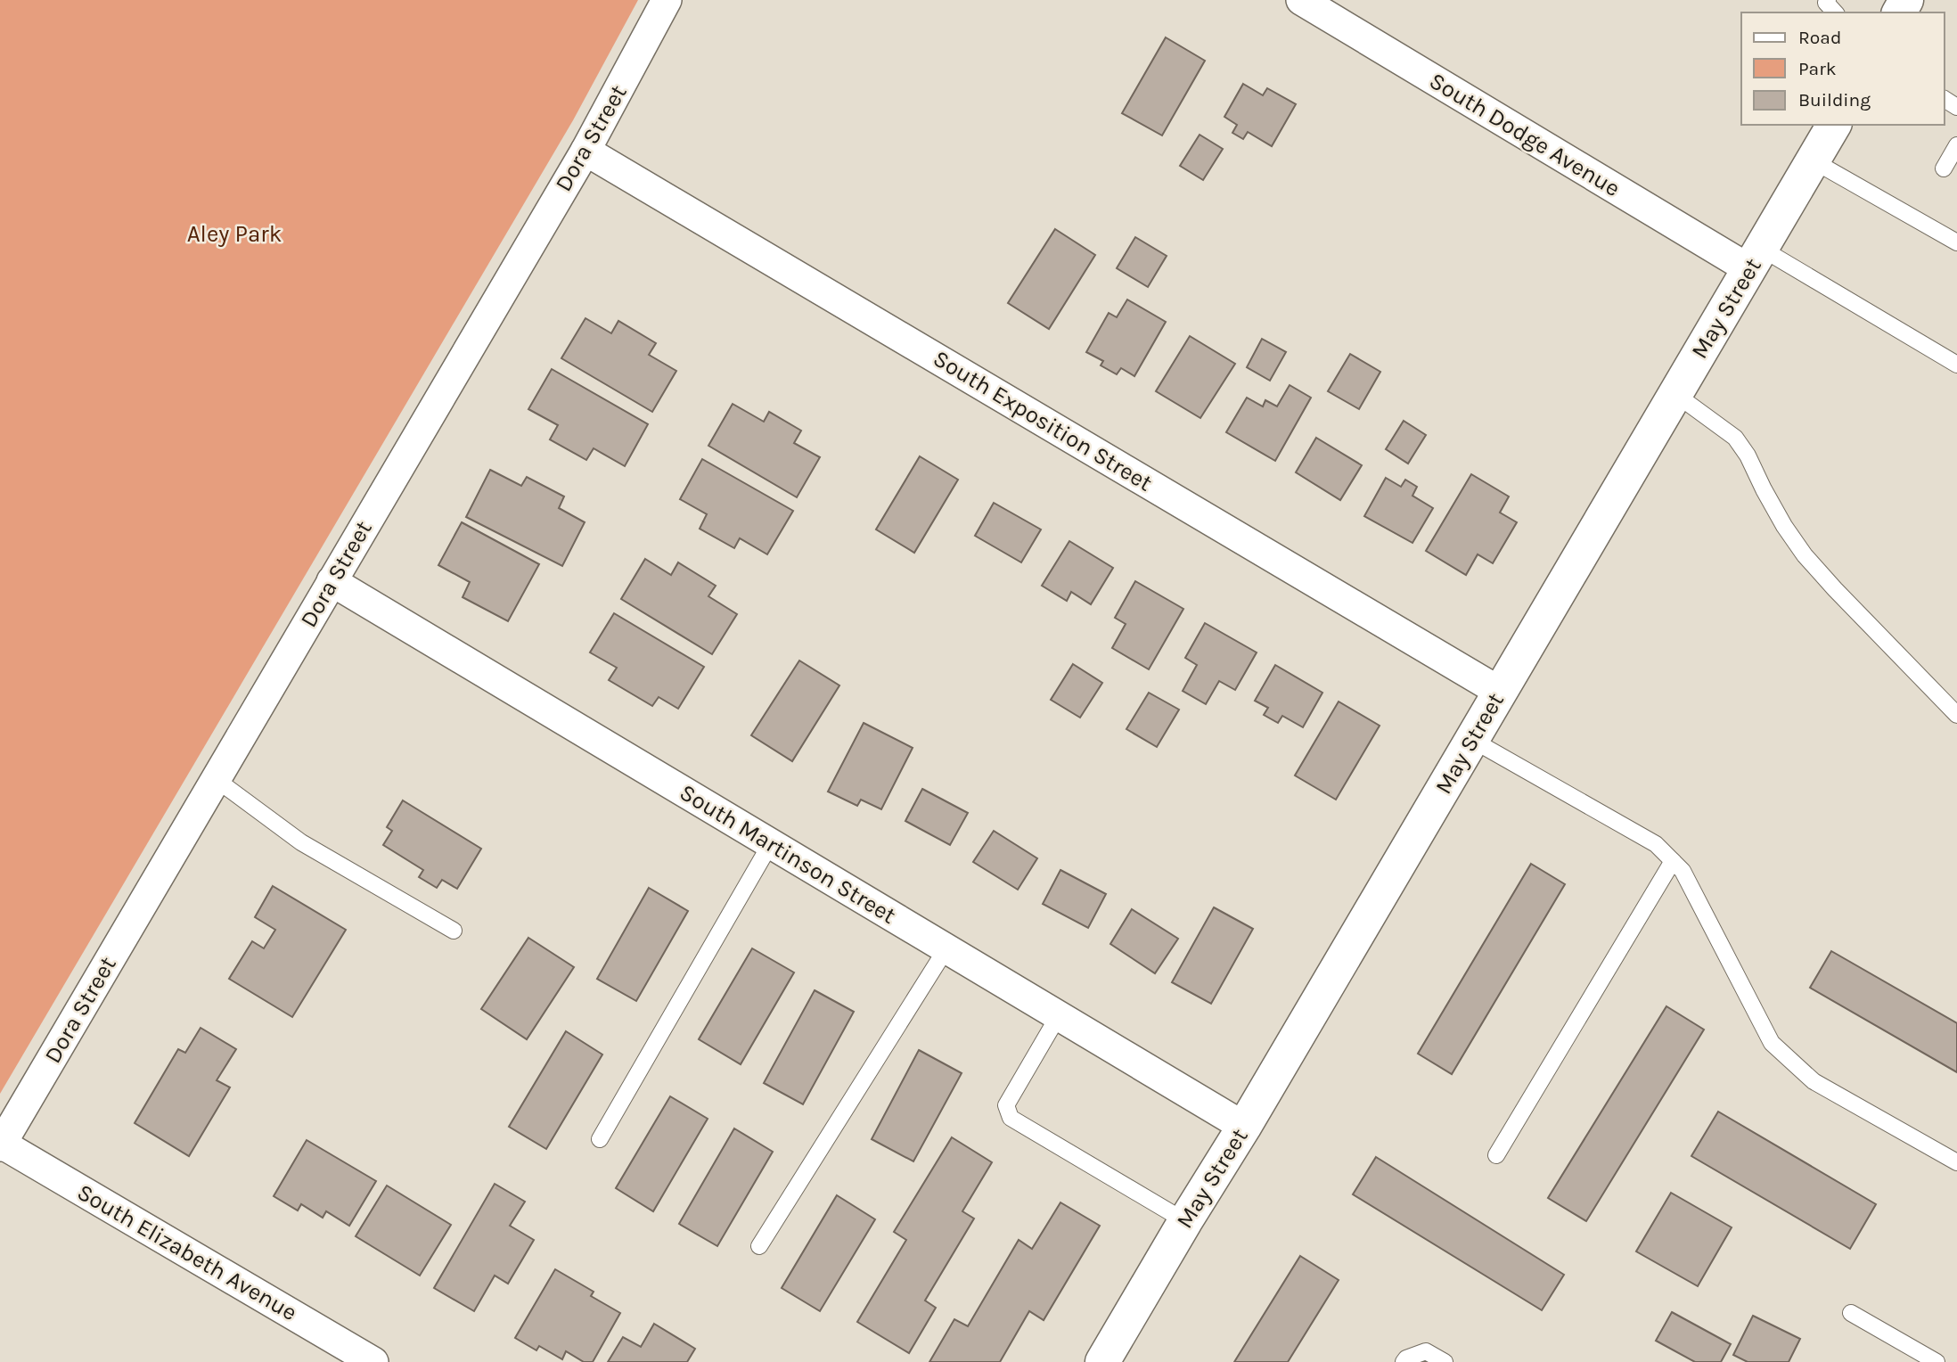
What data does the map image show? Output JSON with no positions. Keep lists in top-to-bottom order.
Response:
{
  "streets": {
    "street": [
      "South Dodge Avenue",
      "Dora Street",
      "May Street",
      "South Exposition Street",
      "South Martinson Street",
      "South Elizabeth Avenue"
    ]
  },
  "crossings": [
    ["South Dodge Avenue", "May Street"],
    ["Dora Street", "South Exposition Street"],
    ["Dora Street", "South Martinson Street"],
    ["Dora Street", "South Elizabeth Avenue"],
    ["May Street", "South Exposition Street"],
    ["May Street", "South Martinson Street"]
  ],
  "parks": ["Aley Park"],
  "legend": ["Road", "Park", "Building"]
}
